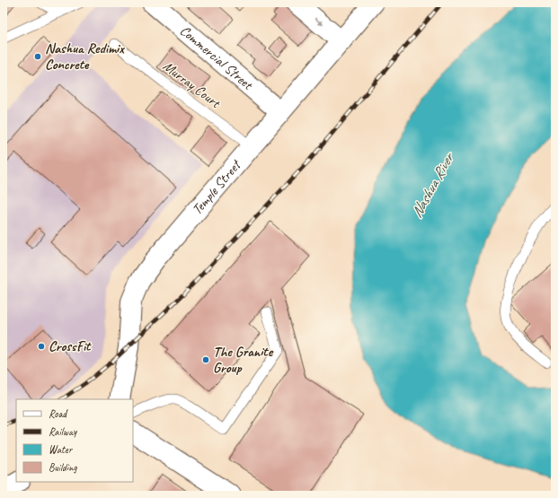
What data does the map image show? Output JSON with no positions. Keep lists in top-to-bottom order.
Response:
{
  "streets": {
    "street": ["Commercial Street", "Temple Street"],
    "lane": ["Murray Court"]
  },
  "crossings": [
    ["Commercial Street", "Temple Street"],
    ["Murray Court", "Temple Street"]
  ],
  "water": ["Nashua River"],
  "places": ["Nashua Redimix Concrete", "CrossFit", "The Granite Group"],
  "legend": [
    "Road",
    "Railway",
    "Water",
    "Building"
  ]
}
